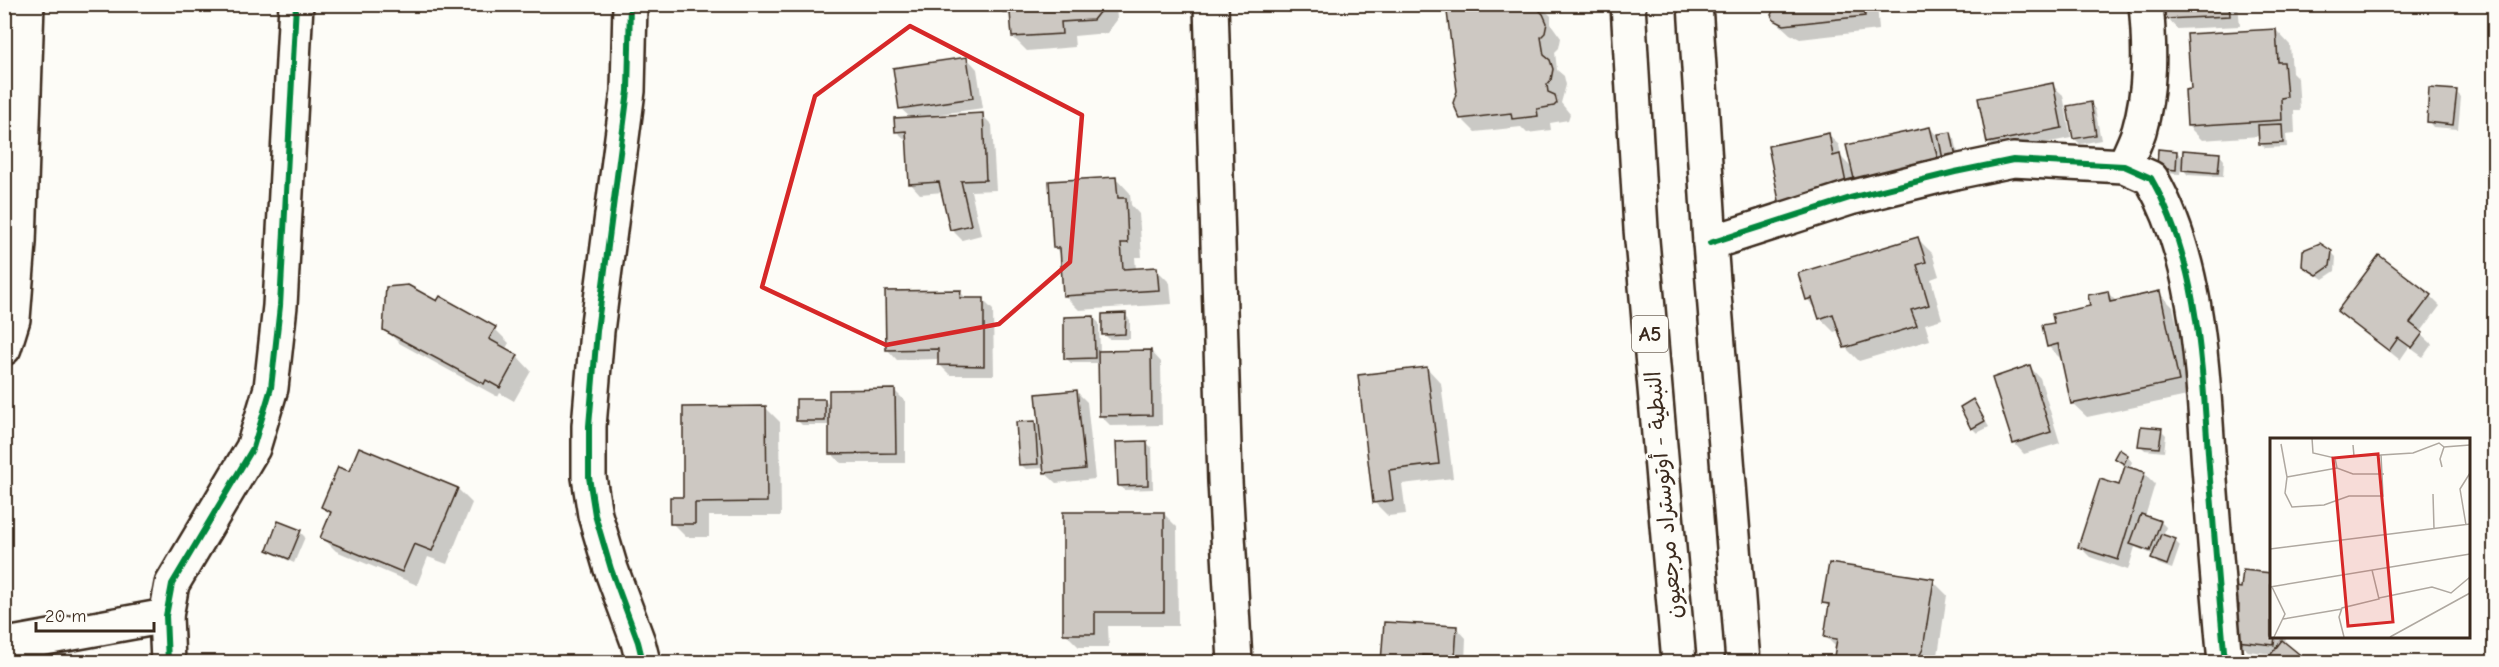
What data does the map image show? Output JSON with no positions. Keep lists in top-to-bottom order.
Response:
{
  "streets": {
    "main road": ["A5", "النبطية - أوتوستراد مرجعيون"]
  },
  "scale_bar": "20 m"
}
